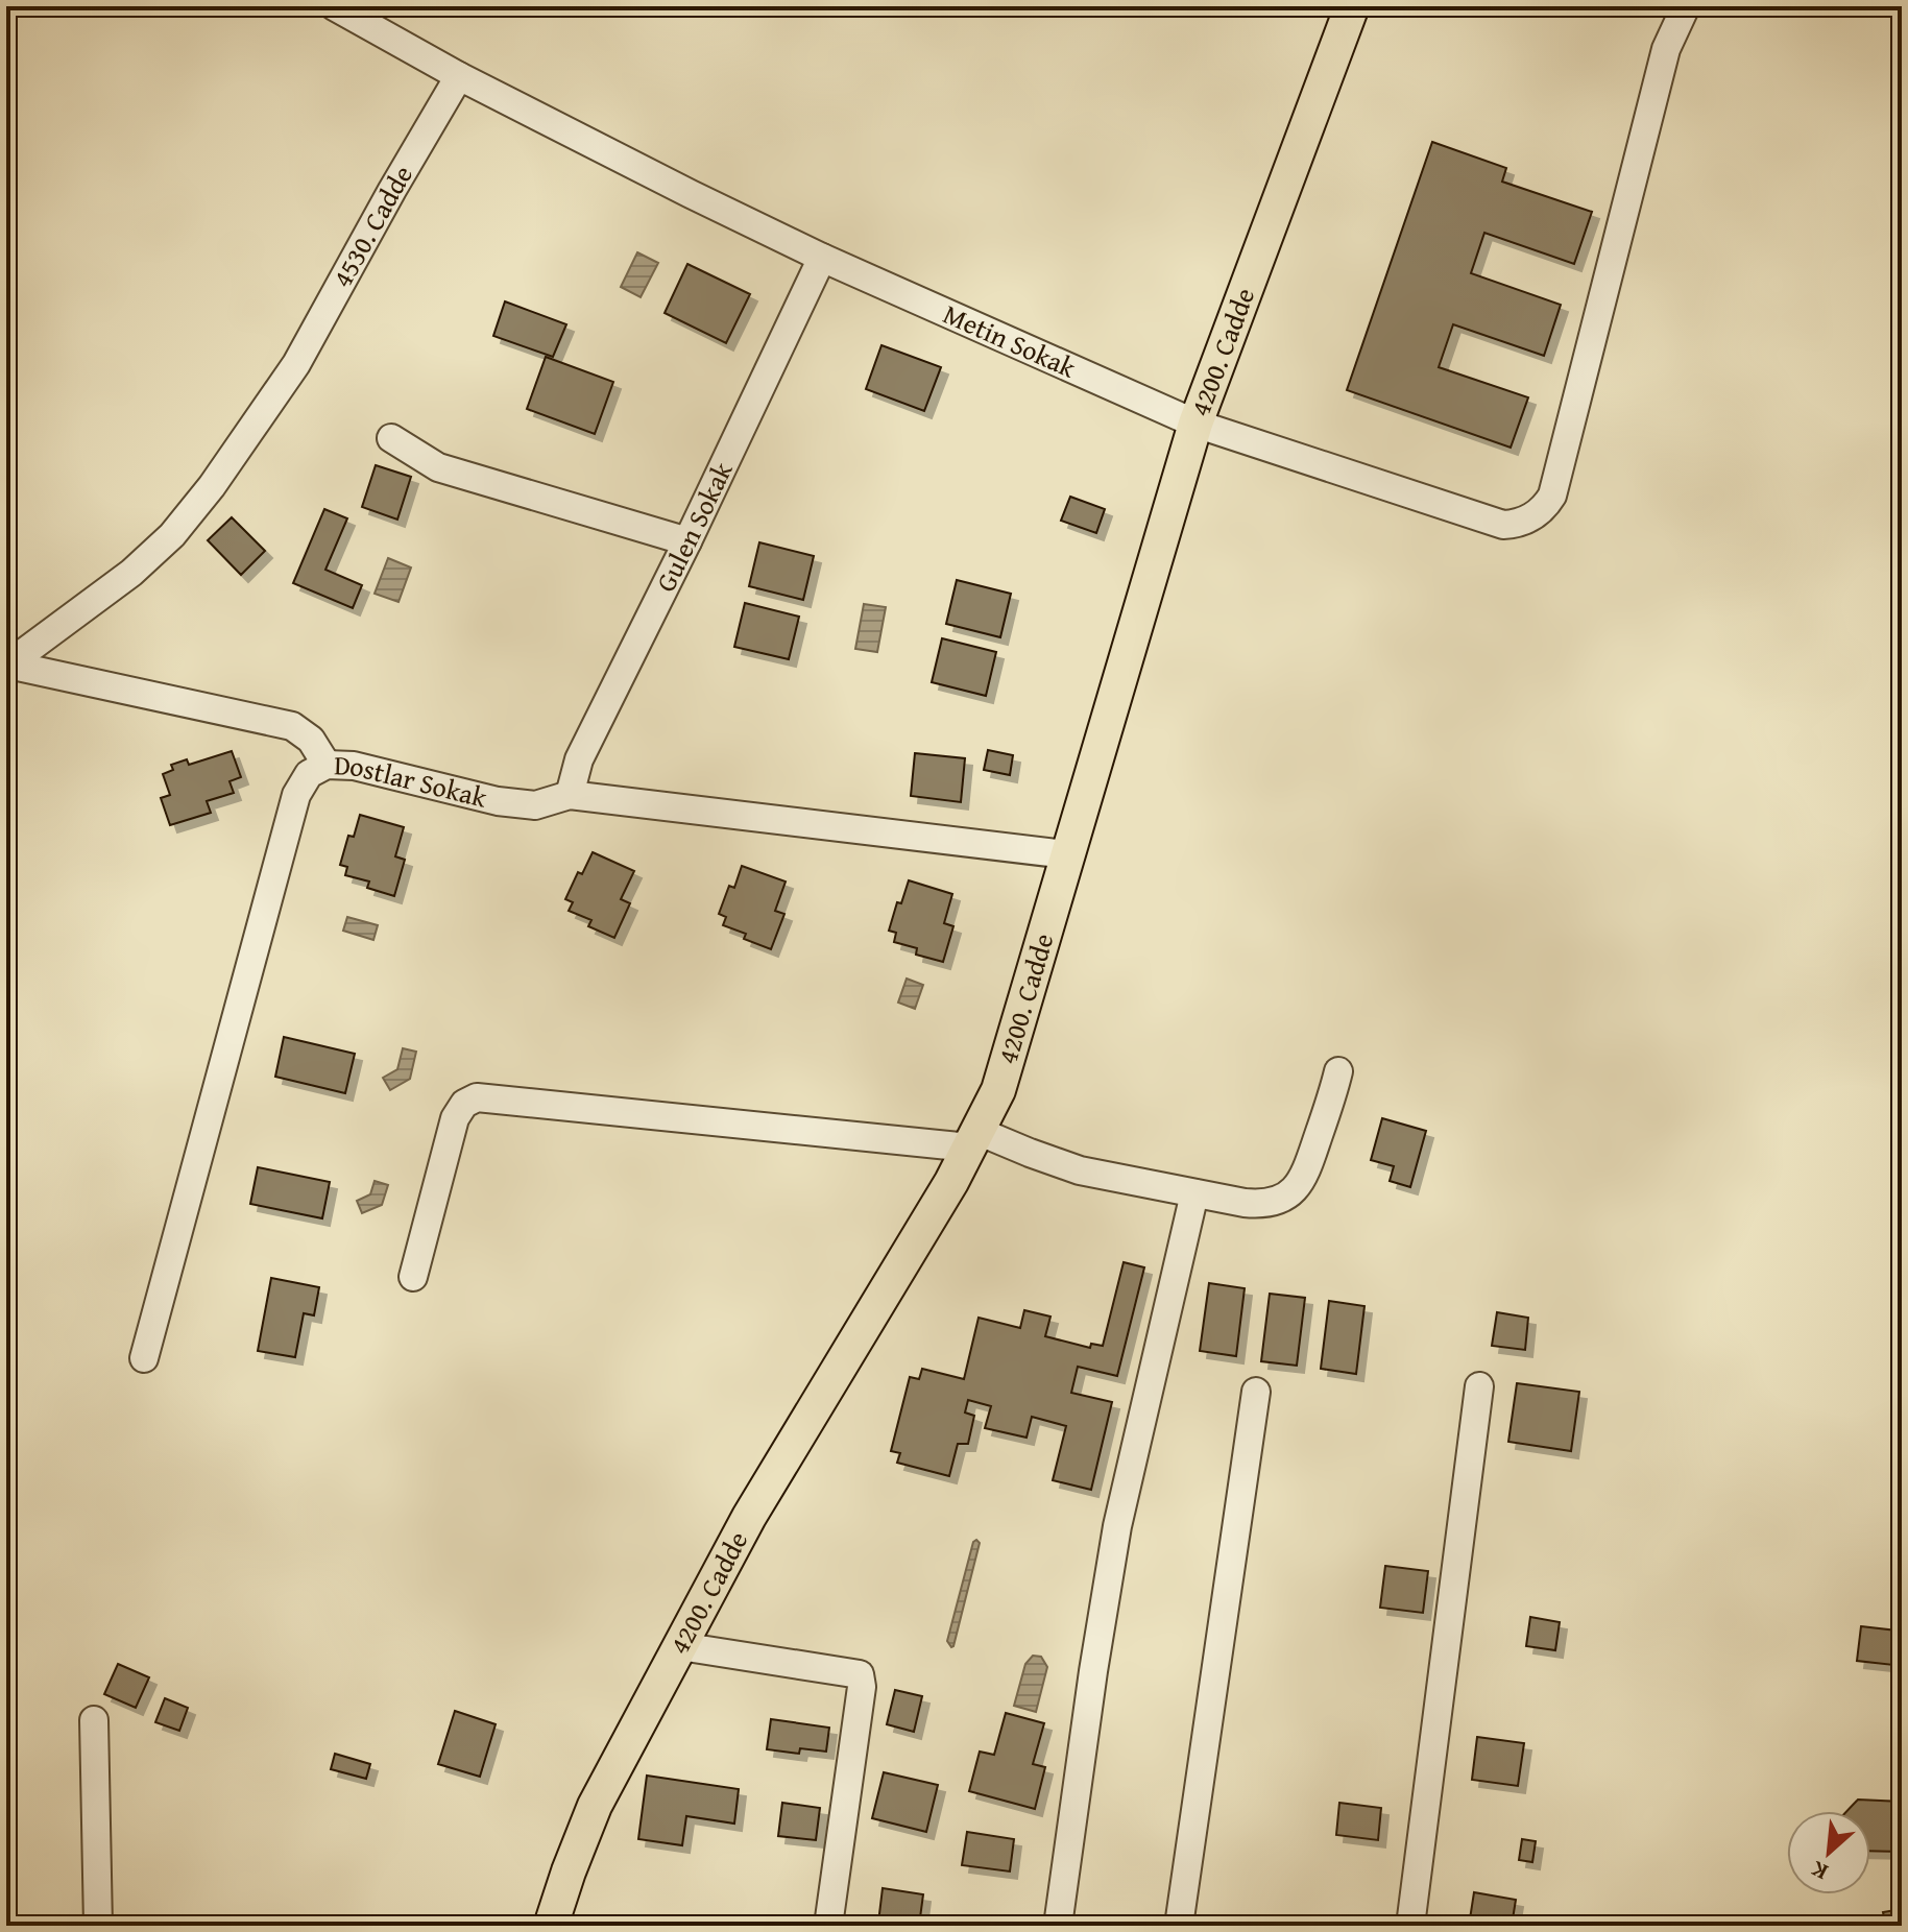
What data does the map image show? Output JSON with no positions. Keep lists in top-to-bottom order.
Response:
{
  "streets": {
    "main road": ["4200. Cadde"],
    "street": [
      "4530. Cadde",
      "Metin Sokak",
      "Gulen Sokak",
      "Dostlar Sokak"
    ]
  },
  "crossings": [
    ["Metin Sokak", "4200. Cadde"],
    ["Metin Sokak", "Gulen Sokak"],
    ["4200. Cadde", "Dostlar Sokak"],
    ["Gulen Sokak", "Dostlar Sokak"]
  ],
  "north": "bottom left"
}
